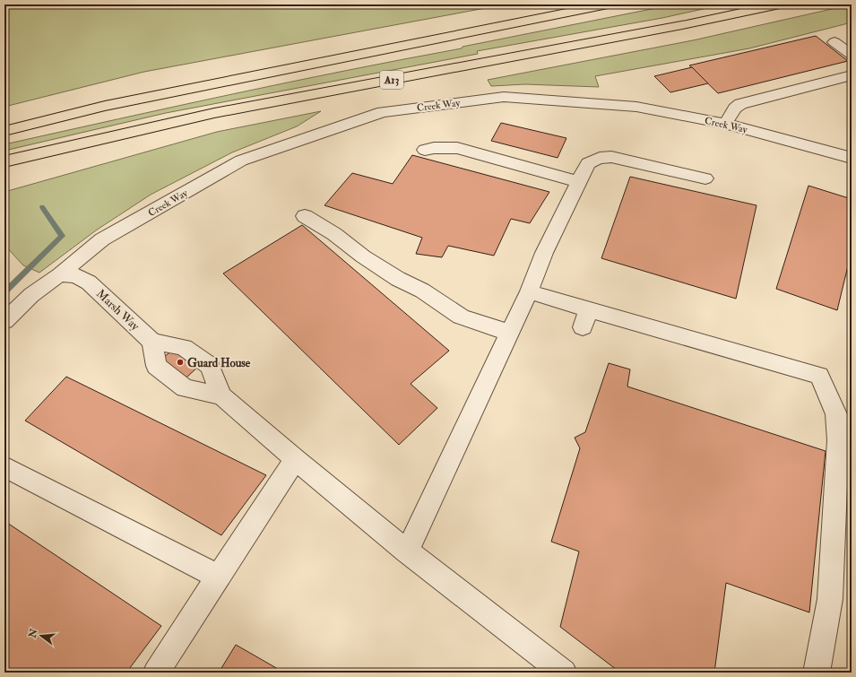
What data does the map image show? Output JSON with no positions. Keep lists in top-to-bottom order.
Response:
{
  "streets": {
    "highway": ["A13"],
    "street": ["Creek Way", "Marsh Way"]
  },
  "crossings": [
    ["Creek Way", "Marsh Way"]
  ],
  "places": ["Guard House"],
  "north": "left"
}
